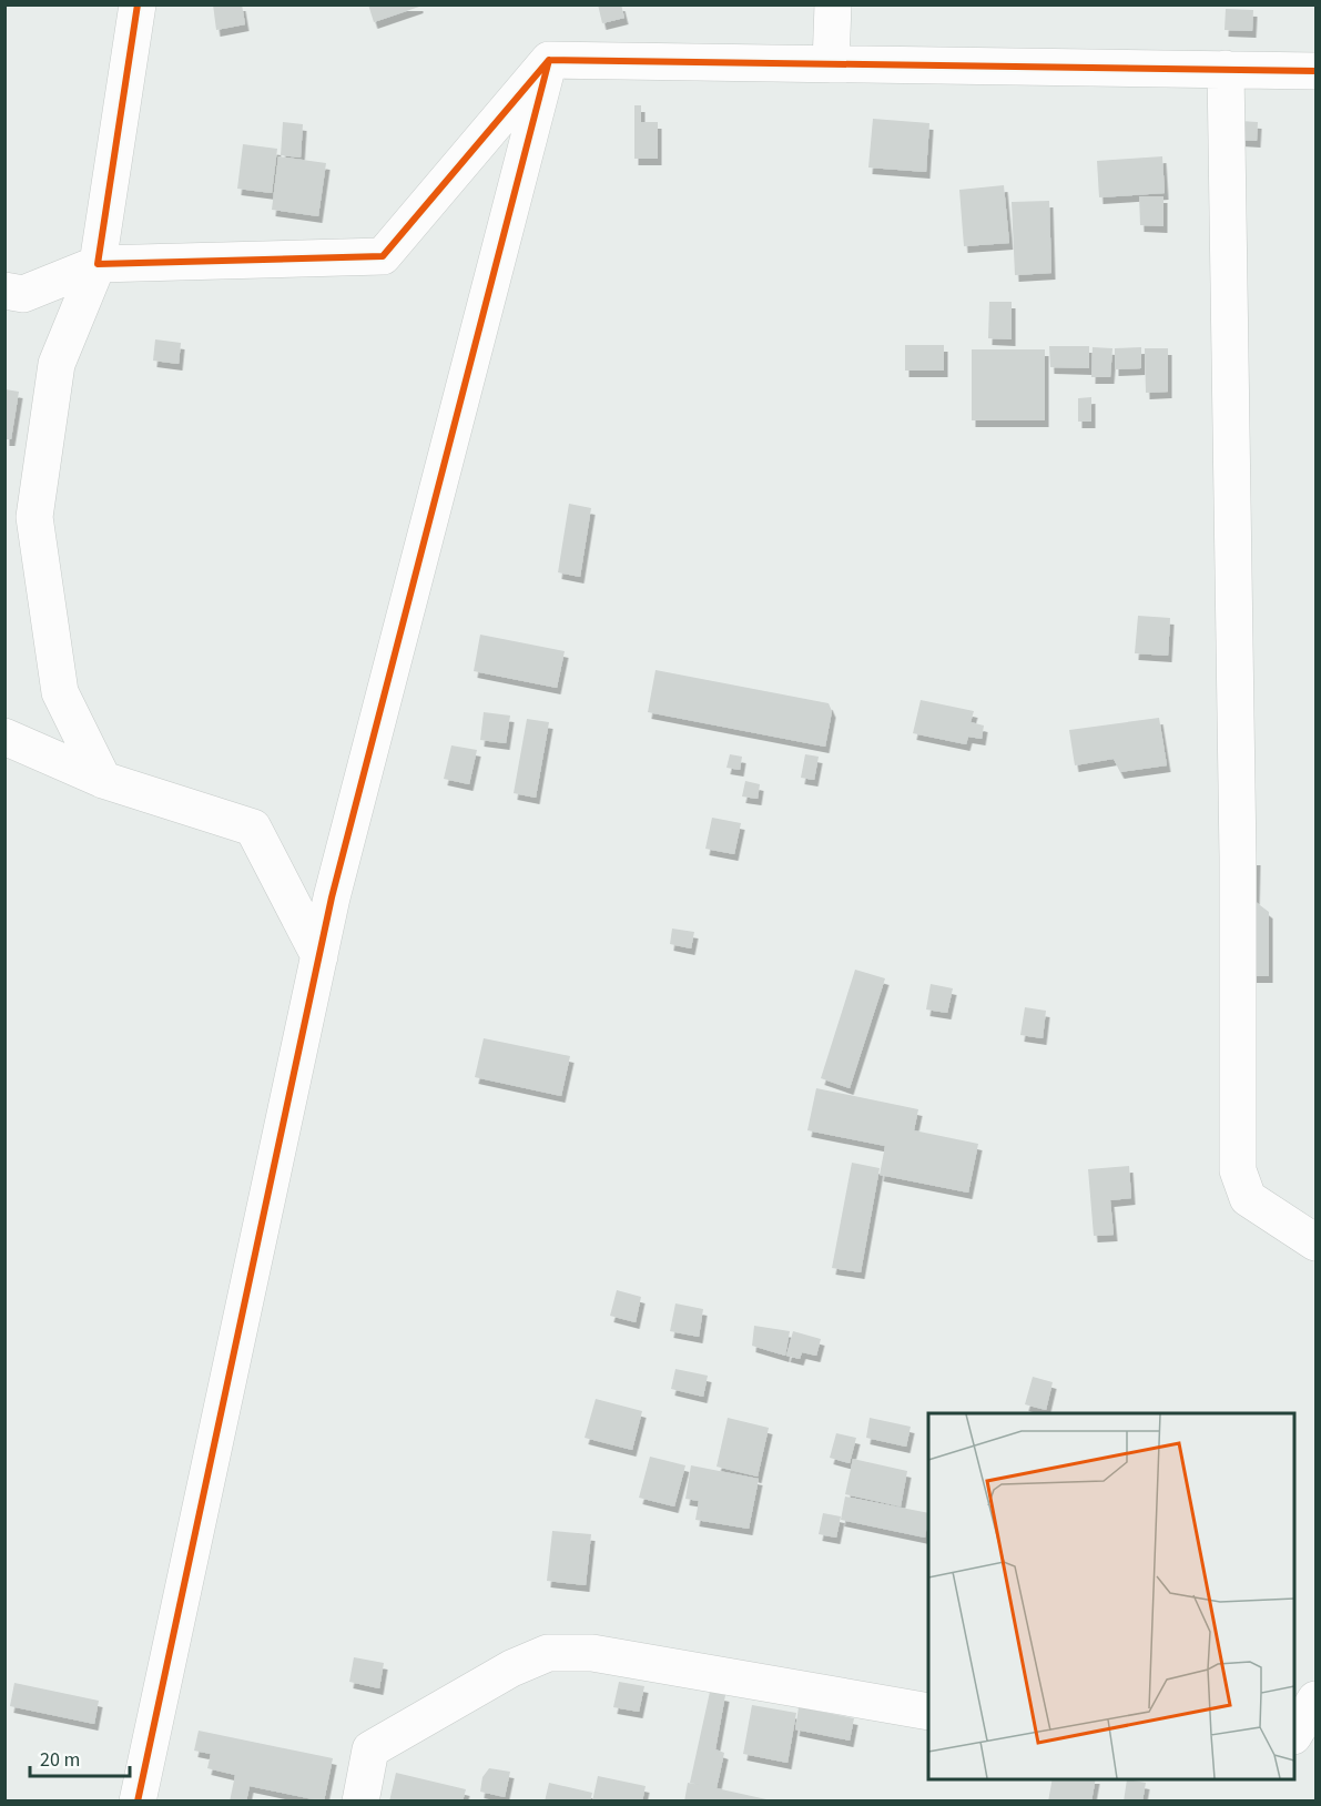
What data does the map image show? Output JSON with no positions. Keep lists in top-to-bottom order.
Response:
{
  "scale_bar": "20 m"
}
